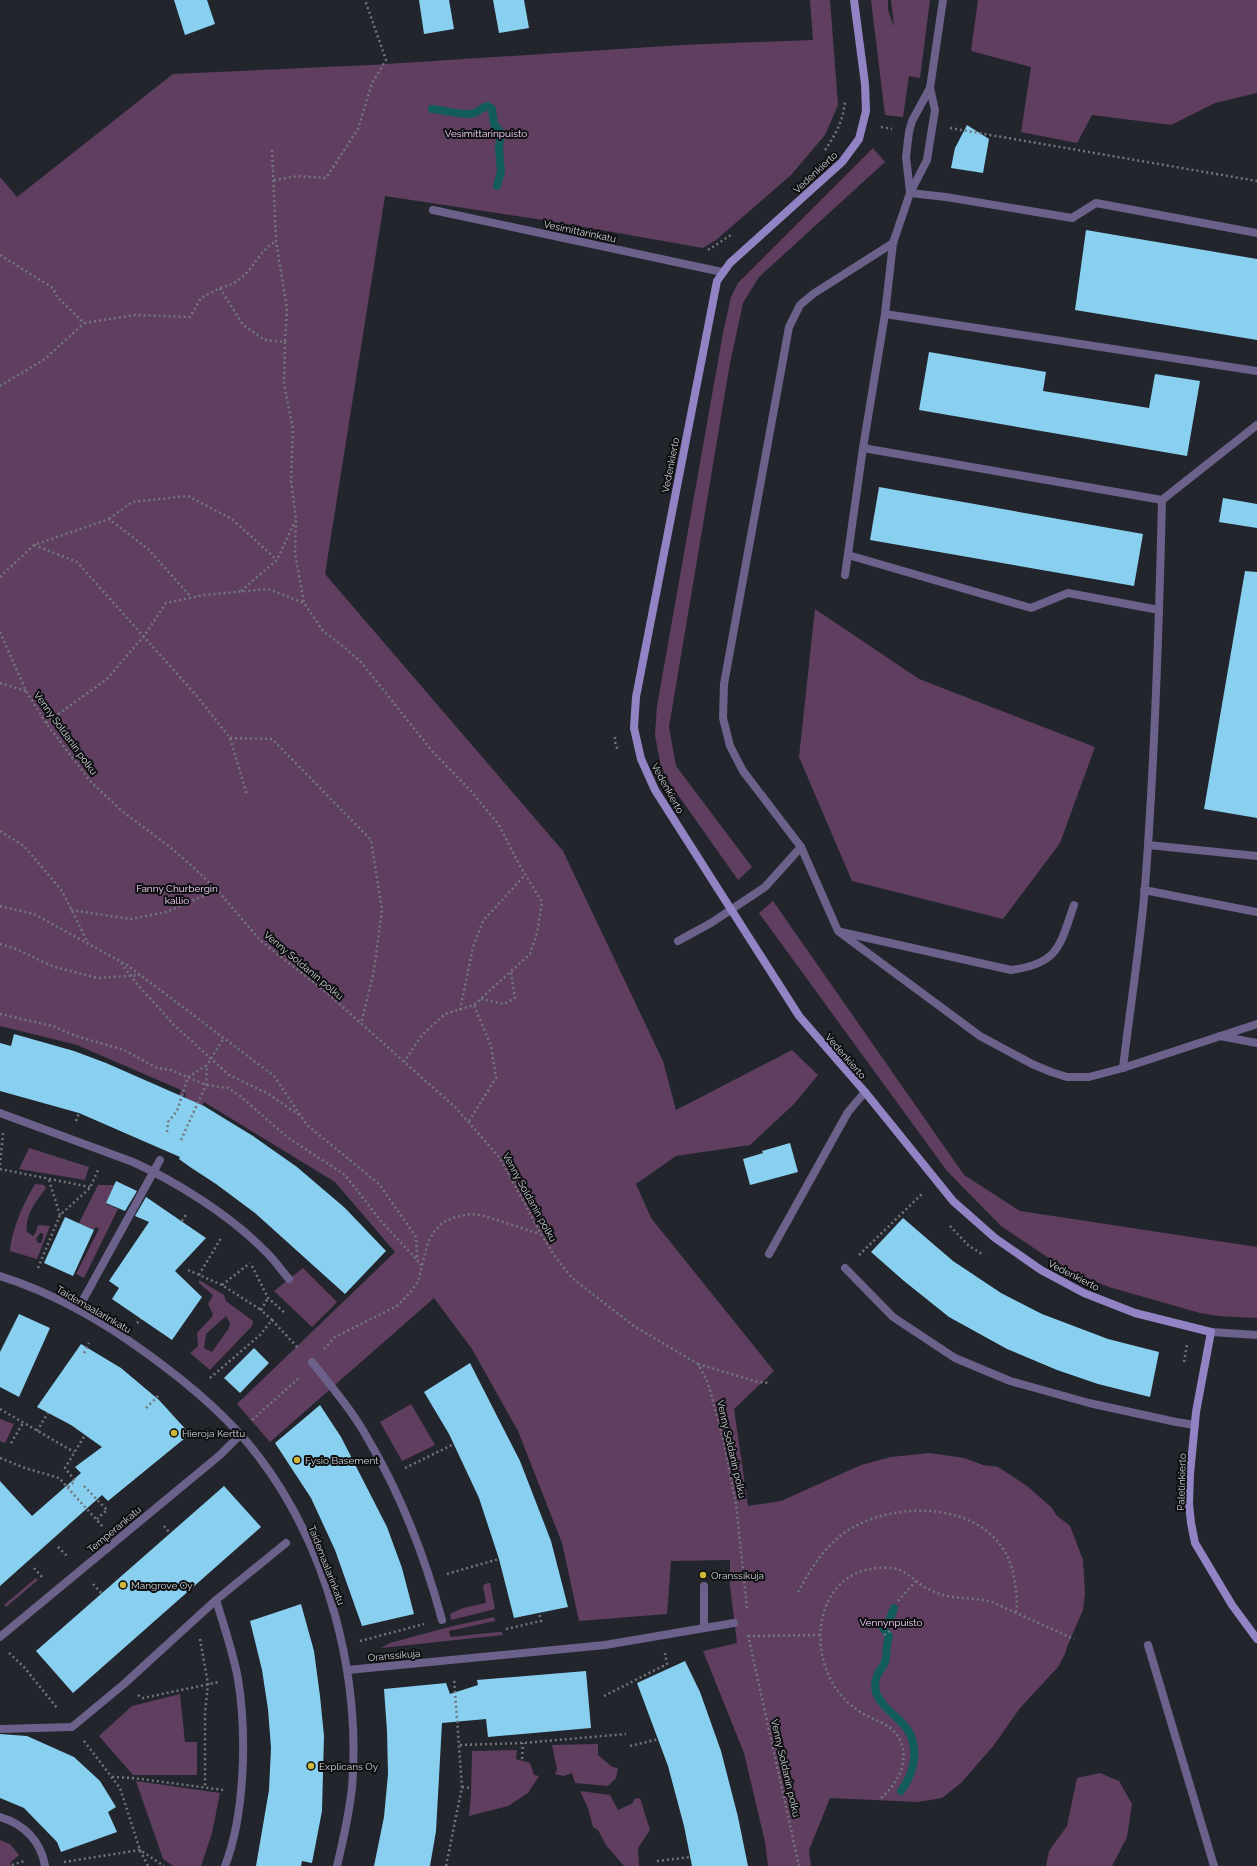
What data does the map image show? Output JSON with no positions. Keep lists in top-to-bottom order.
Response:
{
  "streets": {
    "street": [
      "Vedenkierto",
      "Vesimittarinkatu",
      "Taidemaalarinkatu",
      "Paletinkierto",
      "Temperankatu",
      "Oranssikuja"
    ],
    "path": ["Venny Soldanin polku"]
  },
  "crossings": [
    ["Vedenkierto", "Vesimittarinkatu"],
    ["Vedenkierto", "Paletinkierto"],
    ["Taidemaalarinkatu", "Temperankatu"],
    ["Taidemaalarinkatu", "Oranssikuja"]
  ],
  "parks": ["Vesimittarinpuisto", "Fanny Churbergin kallio", "Vennynpuisto"],
  "places": [
    "Hieroja Kerttu",
    "Fysio Basement",
    "Oranssikuja",
    "Mangrove Oy",
    "Explicans Oy"
  ]
}
